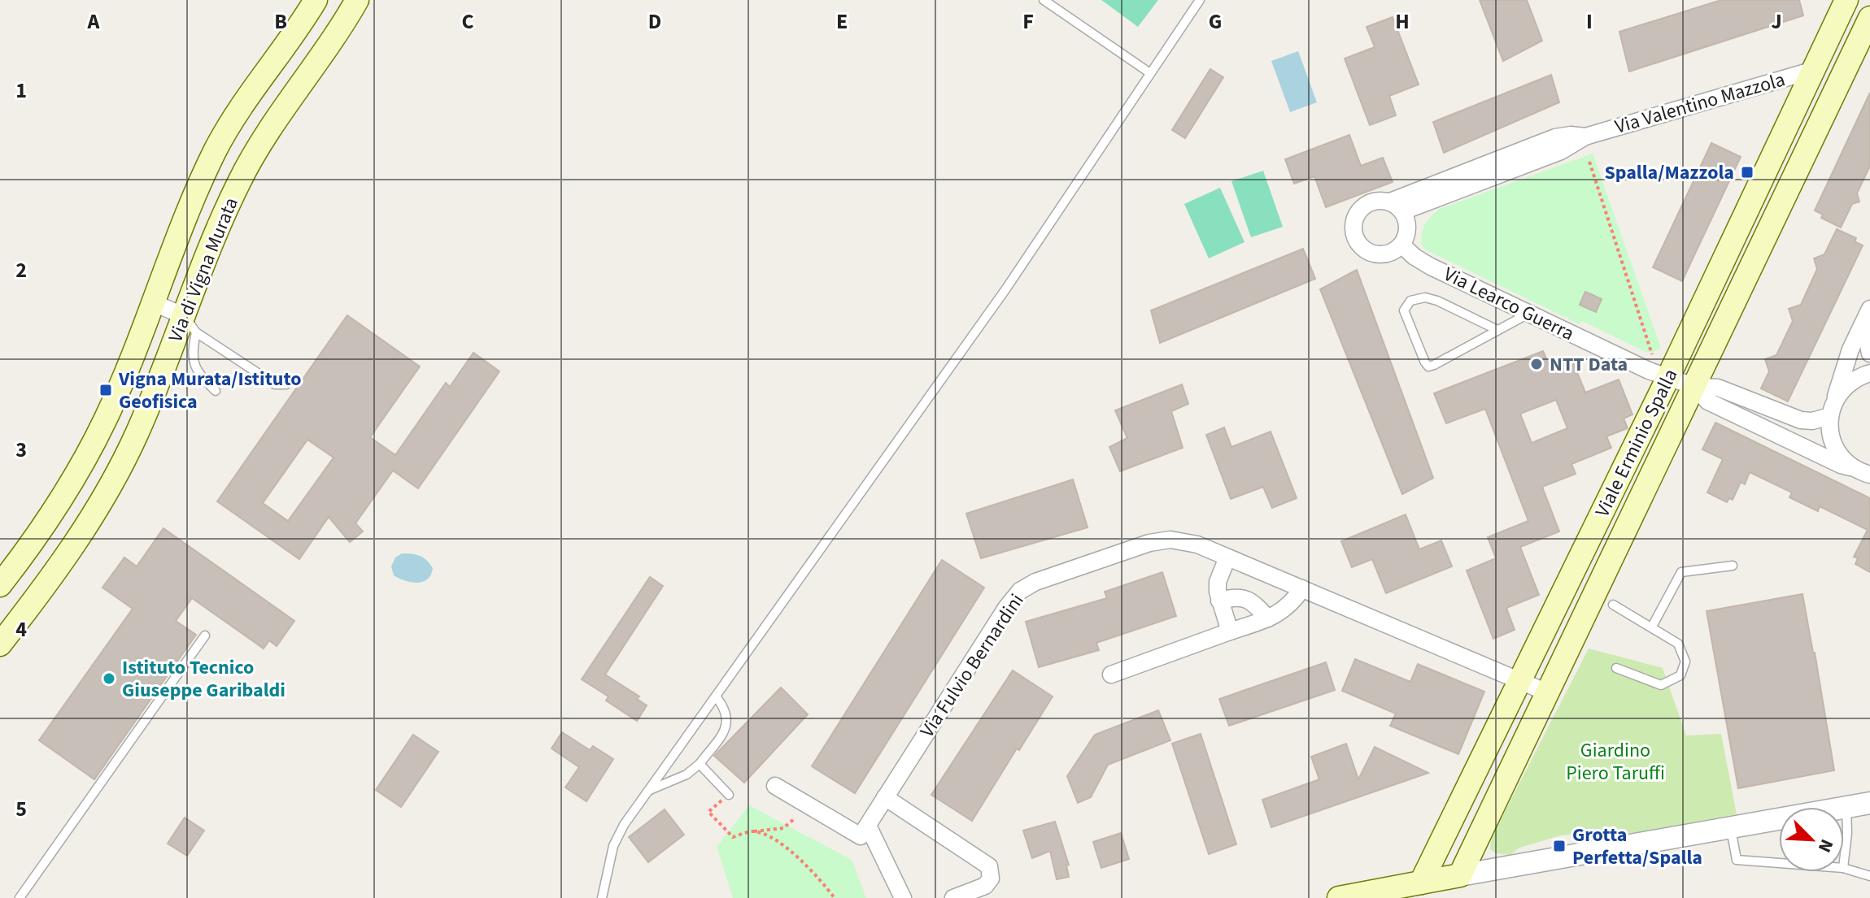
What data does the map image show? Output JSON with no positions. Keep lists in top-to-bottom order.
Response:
{
  "streets": {
    "main road": ["Via di Vigna Murata", "Viale Erminio Spalla"],
    "street": ["Via Valentino Mazzola", "Via Learco Guerra", "Via Fulvio Bernardini"]
  },
  "crossings": [
    ["Via Valentino Mazzola", "Via Learco Guerra"],
    ["Via Valentino Mazzola", "Viale Erminio Spalla"],
    ["Via Learco Guerra", "Viale Erminio Spalla"],
    ["Viale Erminio Spalla", "Via Fulvio Bernardini"]
  ],
  "parks": ["Giardino Piero Taruffi"],
  "places": {
    "transit": ["Spalla/Mazzola", "Vigna Murata/Istituto Geofisica", "Grotta Perfetta/Spalla"],
    "other": ["NTT Data", "Istituto Tecnico Giuseppe Garibaldi"]
  },
  "north": "bottom right",
  "grid": {
    "columns": [
      "A",
      "B",
      "C",
      "D",
      "E",
      "F",
      "G",
      "H",
      "I",
      "J"
    ],
    "rows": [
      "1",
      "2",
      "3",
      "4",
      "5"
    ]
  }
}
